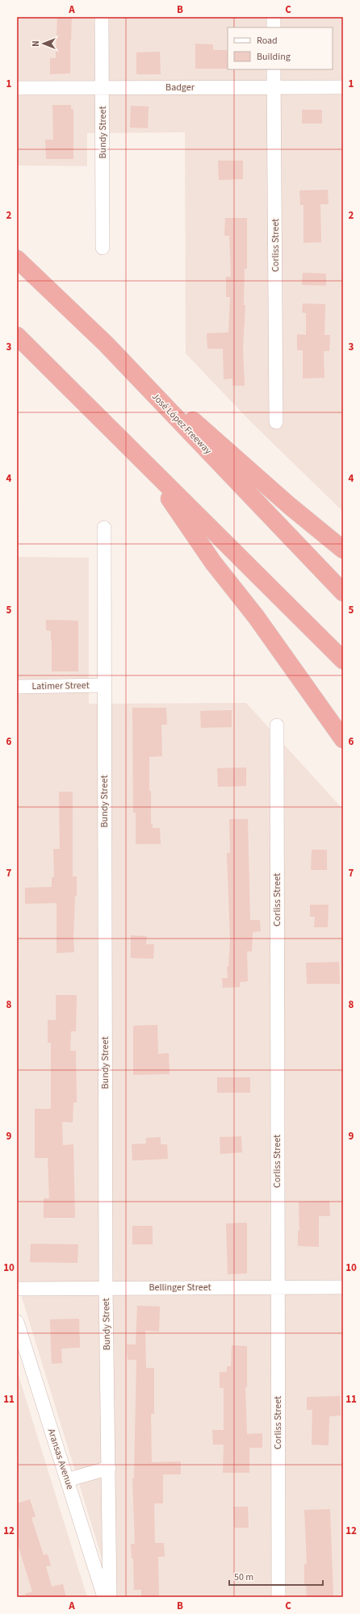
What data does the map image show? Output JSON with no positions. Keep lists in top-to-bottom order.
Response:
{
  "streets": {
    "highway": ["José López Freeway"],
    "street": [
      "Badger",
      "Bundy Street",
      "Corliss Street",
      "Latimer Street",
      "Bellinger Street",
      "Aransas Avenue"
    ]
  },
  "crossings": [
    ["Badger", "Bundy Street"],
    ["Badger", "Corliss Street"],
    ["Bundy Street", "Latimer Street"],
    ["Bundy Street", "Bellinger Street"],
    ["Corliss Street", "Bellinger Street"]
  ],
  "legend": ["Road", "Building"],
  "scale_bar": "50 m",
  "north": "left",
  "grid": {
    "columns": ["A", "B", "C"],
    "rows": [
      "1",
      "2",
      "3",
      "4",
      "5",
      "6",
      "7",
      "8",
      "9",
      "10",
      "11",
      "12"
    ]
  }
}
